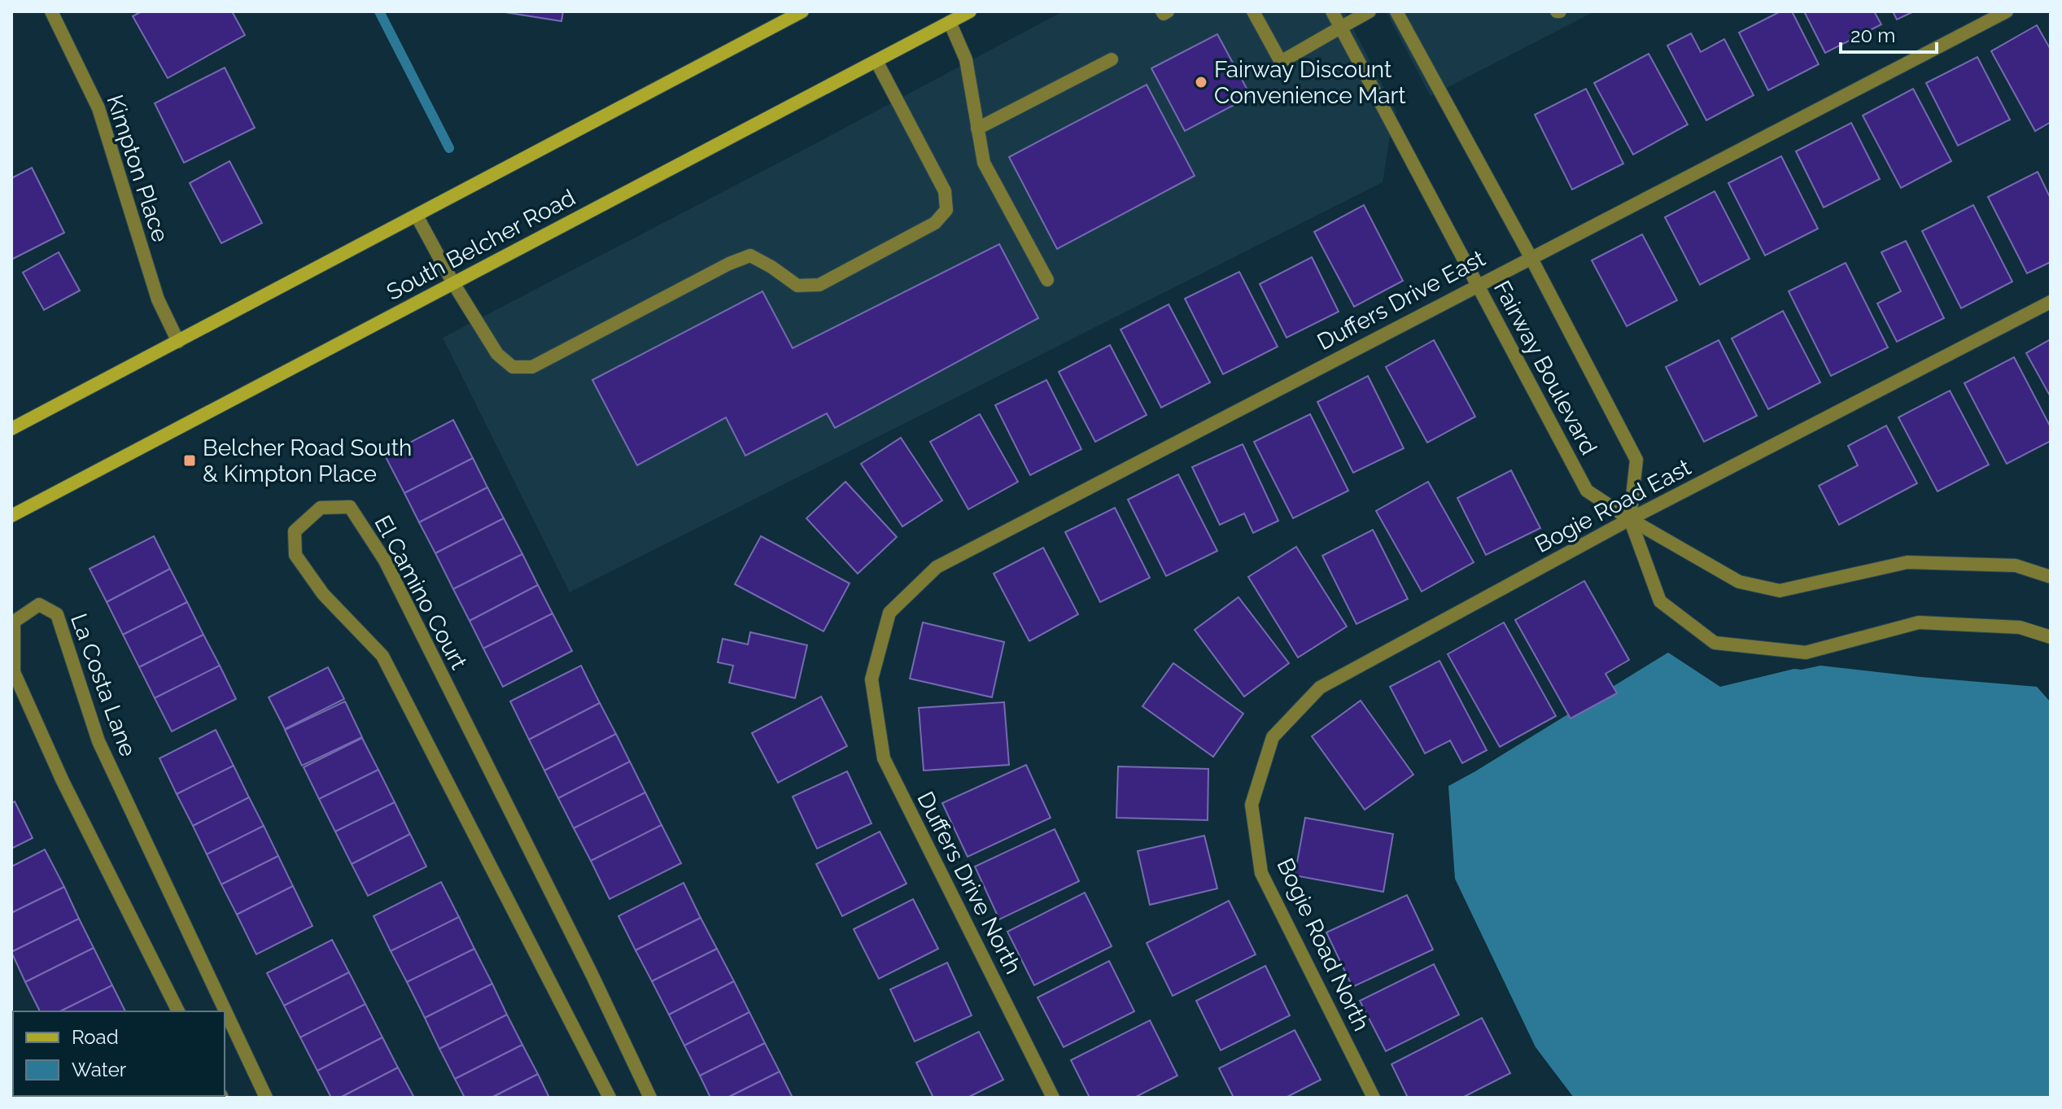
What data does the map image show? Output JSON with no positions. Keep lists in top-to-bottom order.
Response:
{
  "streets": {
    "main road": ["South Belcher Road"],
    "street": [
      "Kimpton Place",
      "Duffers Drive East",
      "Fairway Boulevard",
      "Bogie Road East",
      "El Camino Court",
      "La Costa Lane",
      "Duffers Drive North",
      "Bogie Road North"
    ]
  },
  "crossings": [
    ["Duffers Drive East", "Fairway Boulevard"],
    ["Duffers Drive East", "Duffers Drive North"],
    ["Fairway Boulevard", "Bogie Road East"],
    ["Bogie Road East", "Bogie Road North"]
  ],
  "places": {
    "other": ["Fairway Discount Convenience Mart"],
    "transit": ["Belcher Road South & Kimpton Place"]
  },
  "legend": ["Road", "Water"],
  "scale_bar": "20 m"
}
